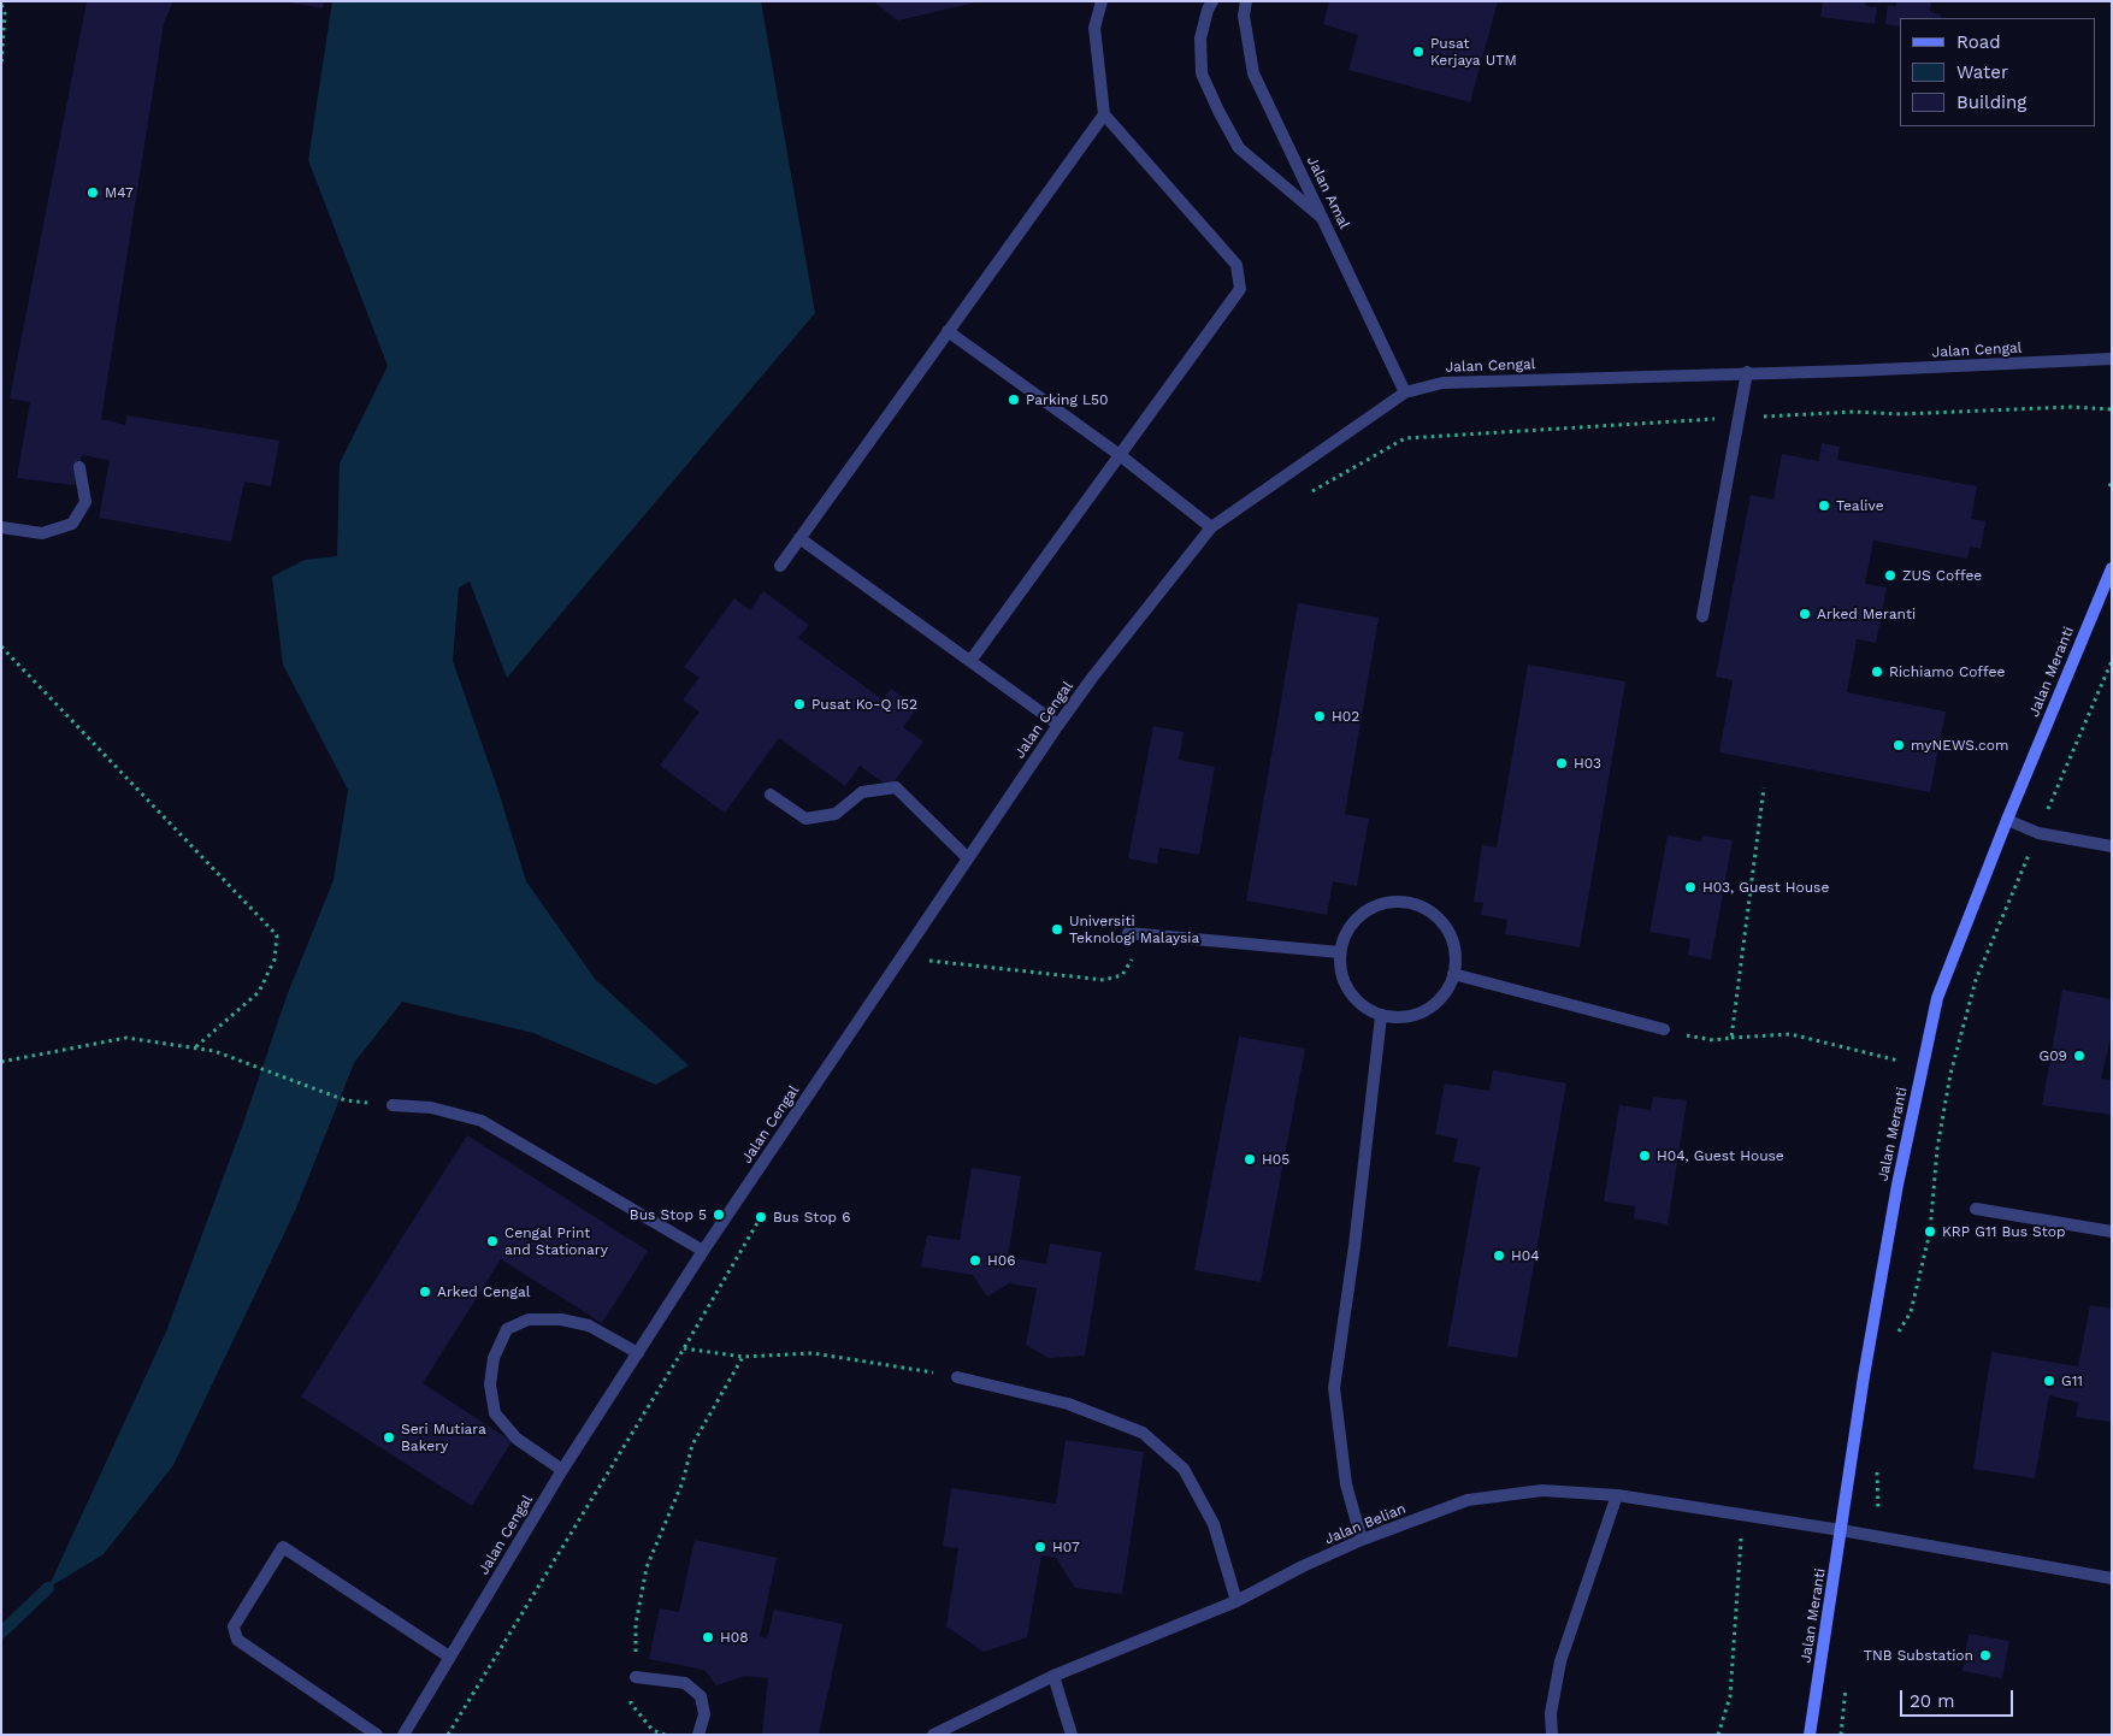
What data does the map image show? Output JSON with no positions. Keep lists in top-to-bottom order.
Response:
{
  "streets": {
    "street": [
      "Jalan Amal",
      "Jalan Cengal",
      "Jalan Meranti",
      "Jalan Belian"
    ]
  },
  "crossings": [
    ["Jalan Amal", "Jalan Cengal"],
    ["Jalan Meranti", "Jalan Belian"]
  ],
  "places": [
    "Pusat Kerjaya UTM",
    "M47",
    "Parking L50",
    "Tealive",
    "ZUS Coffee",
    "Arked Meranti",
    "Richiamo Coffee",
    "Pusat Ko-Q I52",
    "H02",
    "myNEWS.com",
    "H03",
    "H03, Guest House",
    "Universiti Teknologi Malaysia",
    "G09",
    "H04, Guest House",
    "H05",
    "Bus Stop 5",
    "Bus Stop 6",
    "KRP G11 Bus Stop",
    "Cengal Print and Stationary",
    "H04",
    "H06",
    "Arked Cengal",
    "G11",
    "Seri Mutiara Bakery",
    "H07",
    "H08",
    "TNB Substation"
  ],
  "legend": ["Road", "Water", "Building"],
  "scale_bar": "20 m"
}
